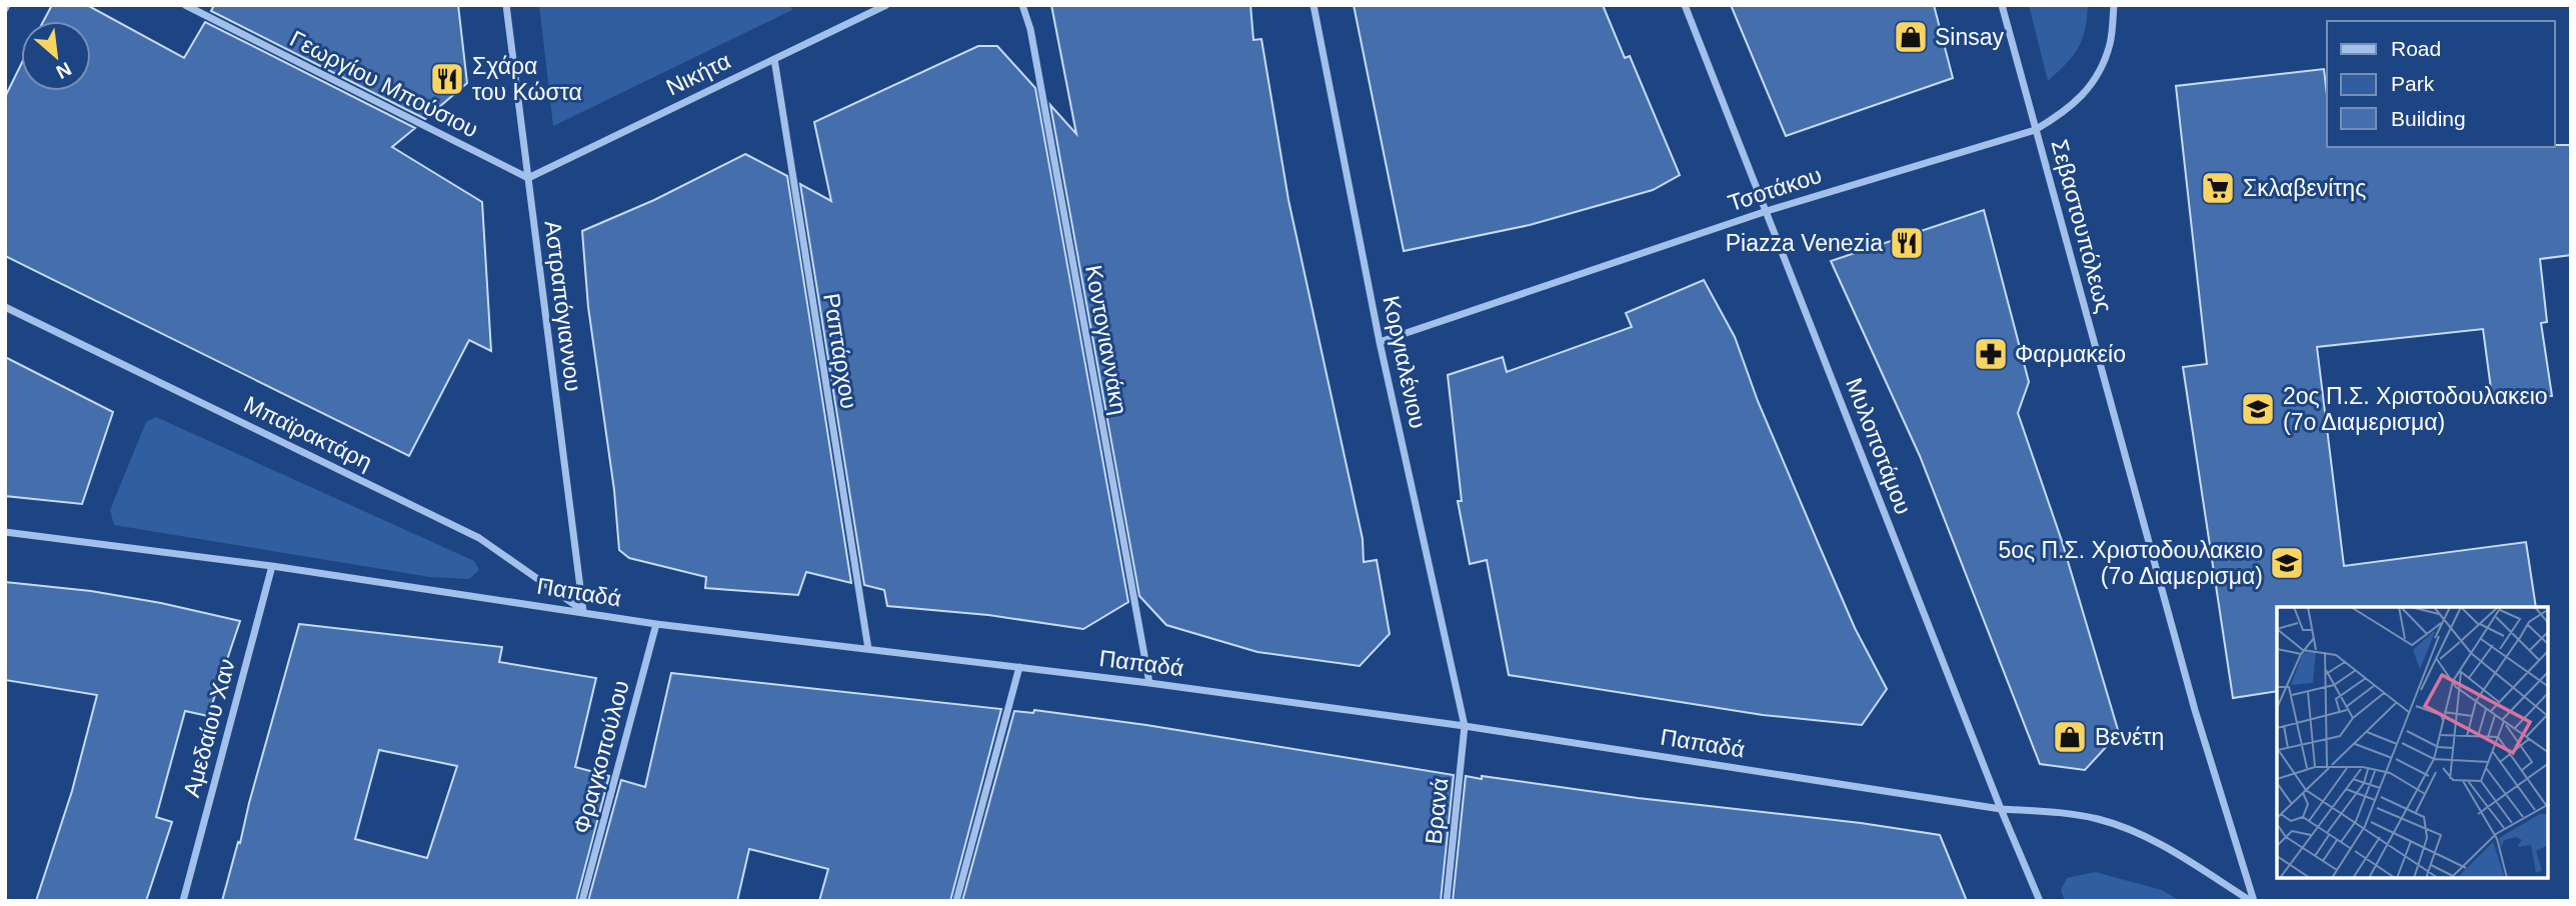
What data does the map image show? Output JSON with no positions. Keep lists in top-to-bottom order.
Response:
{
  "streets": {
    "street": [
      "Νικήτα",
      "Γεωργίου Μπούσιου",
      "Τσοτάκου",
      "Σεβαστουπόλεως",
      "Αστραπόγιαννου",
      "Κοντογιαννάκη",
      "Ραπτάρχου",
      "Κοργιαλένιου",
      "Μπαϊρακτάρη",
      "Μυλοποτάμου",
      "Παπαδά",
      "Αμεδαίου Χαν",
      "Φραγκοπούλου",
      "Βρανά"
    ]
  },
  "crossings": [
    ["Νικήτα", "Γεωργίου Μπούσιου"],
    ["Νικήτα", "Αστραπόγιαννου"],
    ["Νικήτα", "Ραπτάρχου"],
    ["Γεωργίου Μπούσιου", "Αστραπόγιαννου"],
    ["Τσοτάκου", "Σεβαστουπόλεως"],
    ["Τσοτάκου", "Κοργιαλένιου"],
    ["Τσοτάκου", "Μυλοποτάμου"],
    ["Σεβαστουπόλεως", "Παπαδά"],
    ["Αστραπόγιαννου", "Μπαϊρακτάρη"],
    ["Αστραπόγιαννου", "Παπαδά"],
    ["Κοντογιαννάκη", "Παπαδά"],
    ["Ραπτάρχου", "Παπαδά"],
    ["Κοργιαλένιου", "Παπαδά"],
    ["Κοργιαλένιου", "Βρανά"],
    ["Μπαϊρακτάρη", "Παπαδά"],
    ["Μυλοποτάμου", "Παπαδά"],
    ["Παπαδά", "Αμεδαίου Χαν"],
    ["Παπαδά", "Φραγκοπούλου"],
    ["Παπαδά", "Βρανά"]
  ],
  "places": {
    "shop": ["Sinsay", "Βενέτη"],
    "restaurant": ["Σχάρα του Κώστα", "Piazza Venezia"],
    "supermarket": ["Σκλαβενίτης"],
    "pharmacy": ["Φαρμακείο"],
    "school or university": ["2ος Π.Σ. Χριστοδουλακειο (7ο Διαμερισμα)", "5ος Π.Σ. Χριστοδουλακειο (7ο Διαμερισμα)"]
  },
  "legend": ["Road", "Park", "Building"],
  "north": "bottom right"
}
